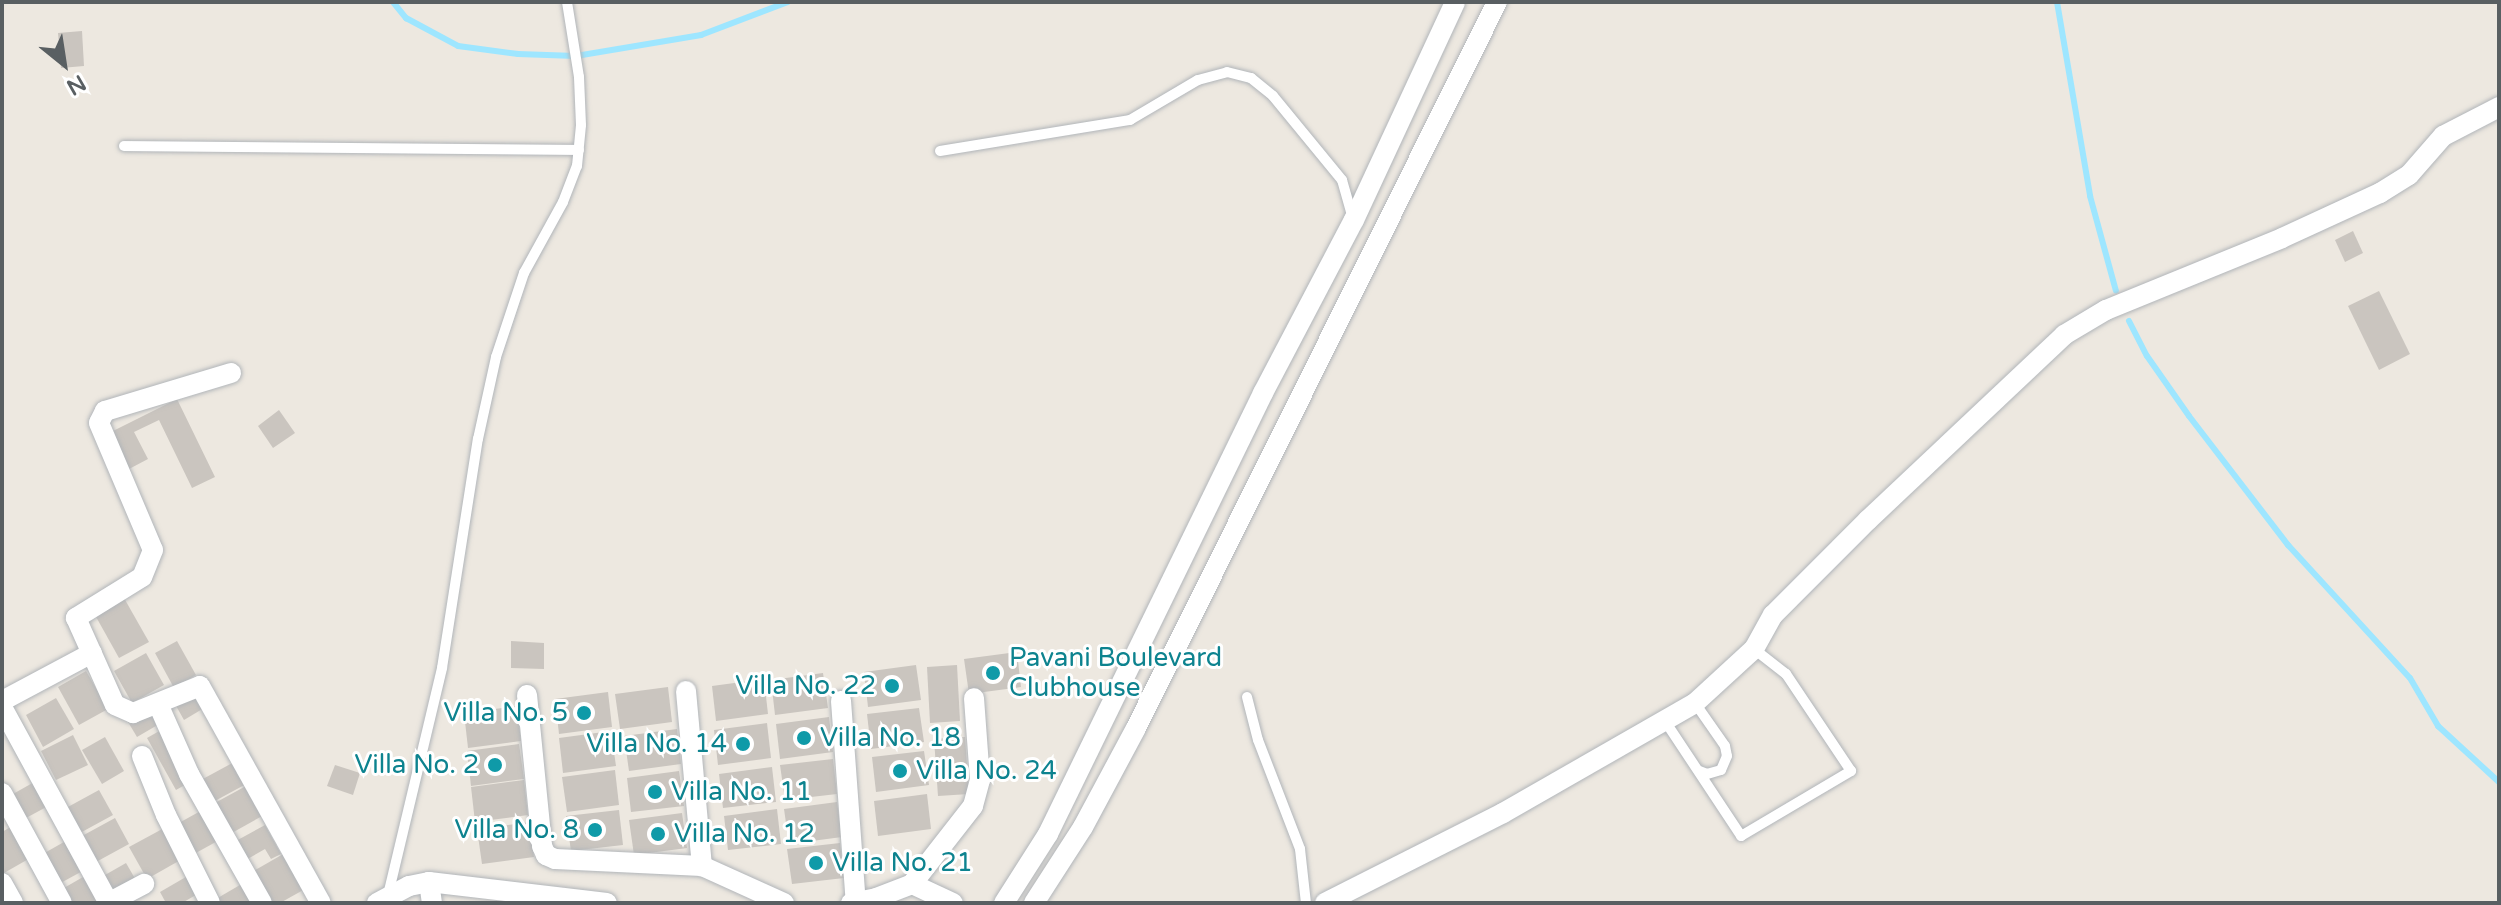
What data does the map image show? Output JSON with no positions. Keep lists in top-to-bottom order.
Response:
{
  "places": [
    "Pavani Boulevard Clubhouse",
    "Villa No. 22",
    "Villa No. 5",
    "Villa No. 18",
    "Villa No. 14",
    "Villa No. 2",
    "Villa No. 24",
    "Villa No. 11",
    "Villa No. 8",
    "Villa No. 12",
    "Villa No. 21"
  ],
  "north": "bottom right"
}
